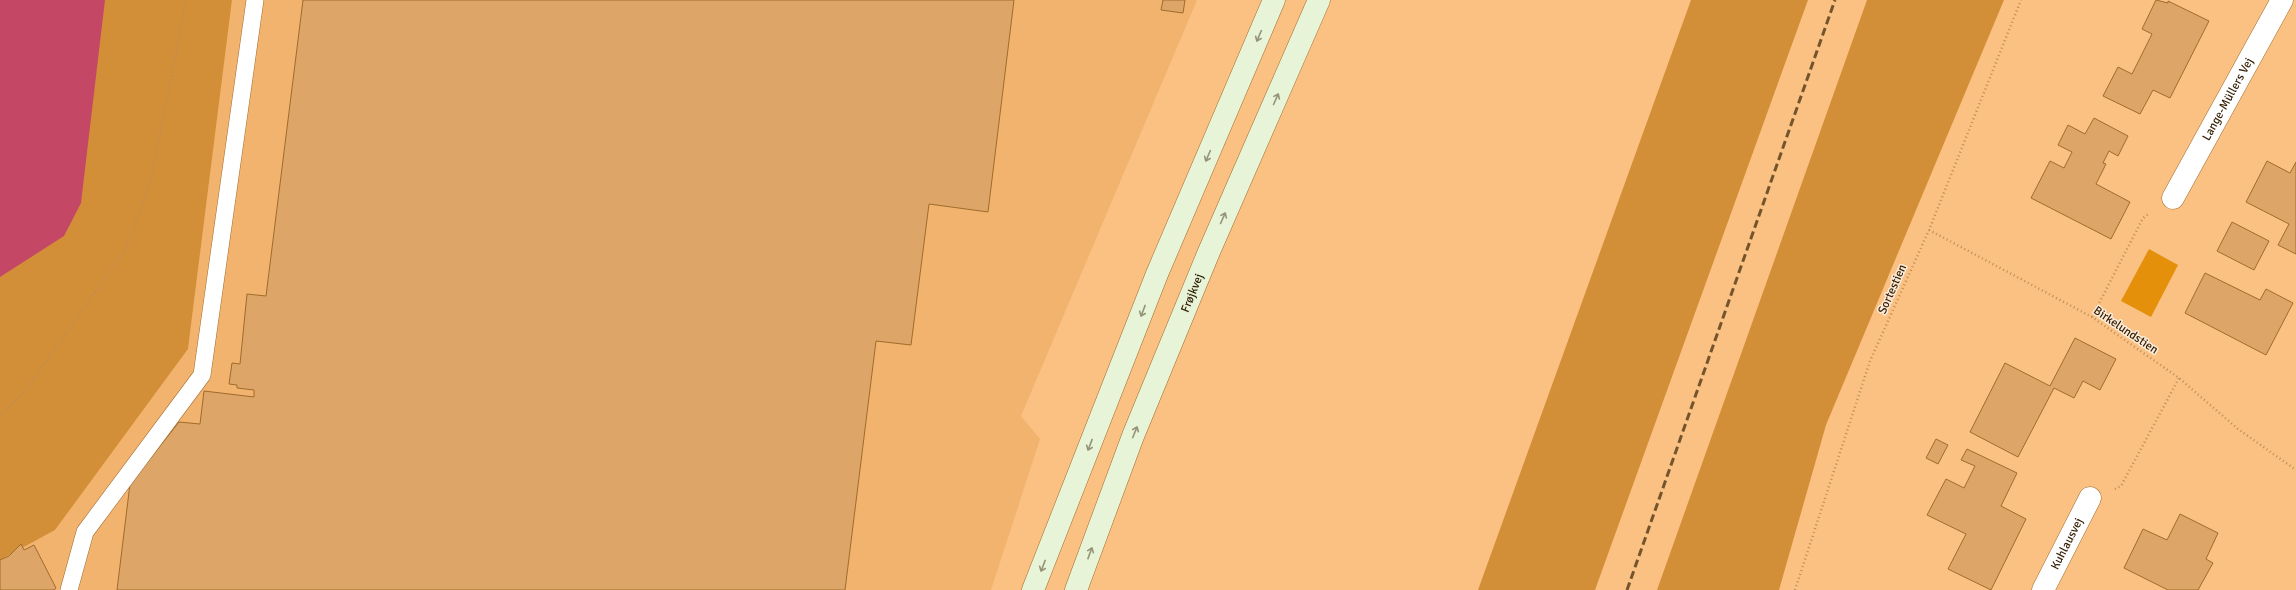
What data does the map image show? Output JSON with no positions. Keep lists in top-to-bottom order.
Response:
{
  "streets": {
    "street": ["Lange-Müllers Vej", "Frøjkvej", "Kuhlausvej"],
    "path": ["Sortestien", "Birkelundstien"]
  },
  "crossings": [
    ["Sortestien", "Birkelundstien"]
  ]
}
